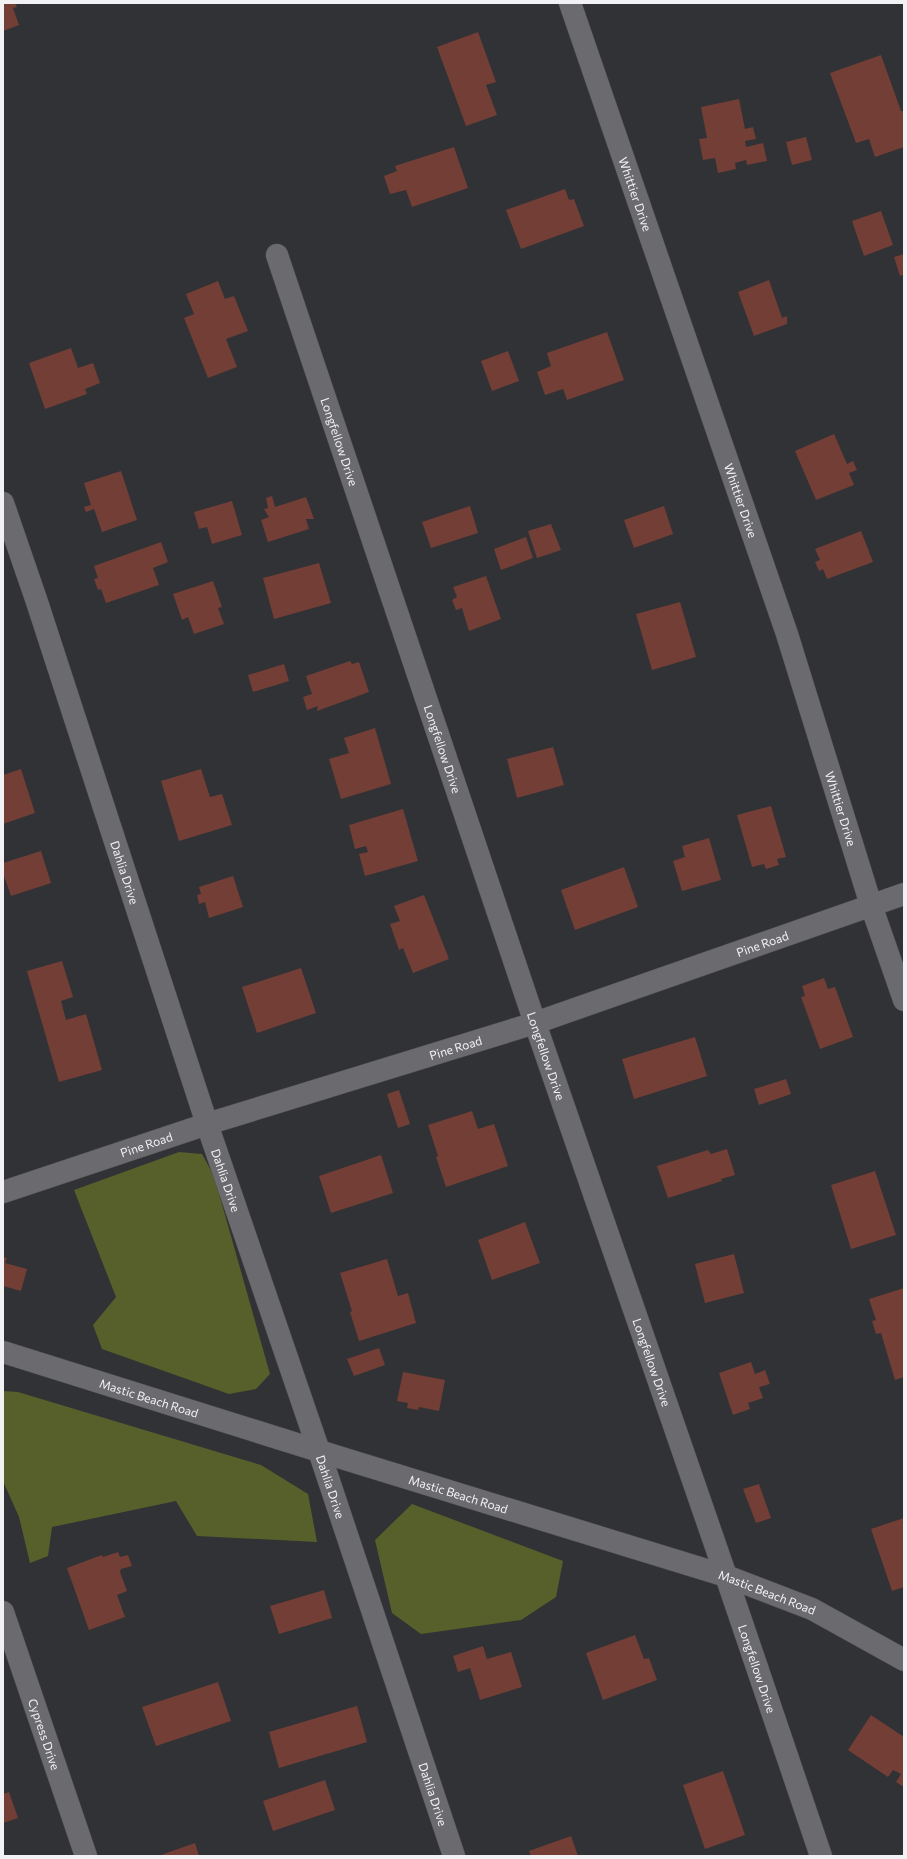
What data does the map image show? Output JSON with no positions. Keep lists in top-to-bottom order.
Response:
{
  "streets": {
    "street": [
      "Whittier Drive",
      "Longfellow Drive",
      "Dahlia Drive",
      "Pine Road",
      "Mastic Beach Road",
      "Cypress Drive"
    ]
  },
  "crossings": [
    ["Whittier Drive", "Pine Road"],
    ["Longfellow Drive", "Pine Road"],
    ["Longfellow Drive", "Mastic Beach Road"],
    ["Dahlia Drive", "Pine Road"],
    ["Dahlia Drive", "Mastic Beach Road"]
  ]
}
